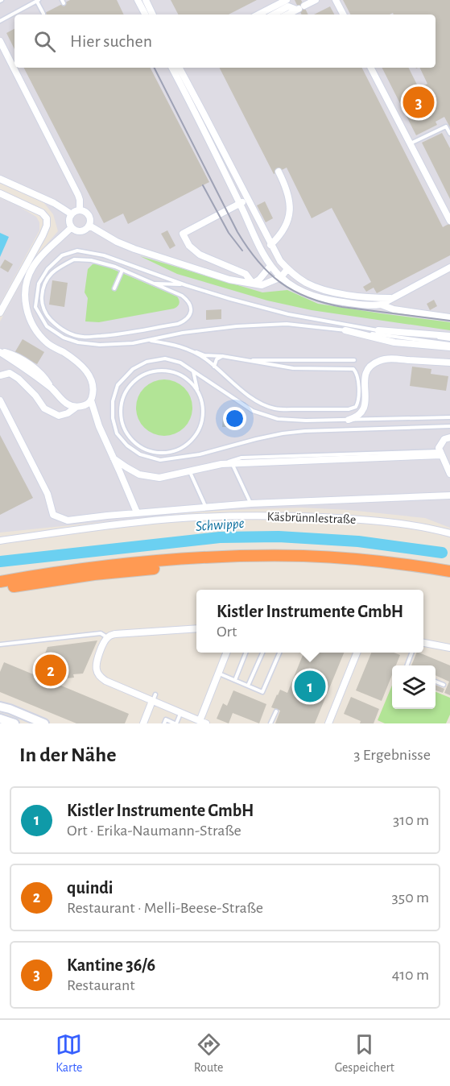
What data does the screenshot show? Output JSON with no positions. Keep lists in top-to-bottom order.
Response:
{
  "streets": {
    "street": ["Käsbrünnlestraße"]
  },
  "water": ["Schwippe"],
  "page": {
    "search": "Hier suchen",
    "pins": ["3", "2", "1"],
    "popup": ["Kistler Instrumente GmbH", "Ort"],
    "heading": ["In der Nähe", "3 Ergebnisse"],
    "list": [
      {
        "mark": "1",
        "name": "Kistler Instrumente GmbH",
        "note": "Ort · Erika-Naumann-Straße",
        "value": "310 m"
      },
      {
        "mark": "2",
        "name": "quindi",
        "note": "Restaurant · Melli-Beese-Straße",
        "value": "350 m"
      },
      {
        "mark": "3",
        "name": "Kantine 36/6",
        "note": "Restaurant",
        "value": "410 m"
      }
    ],
    "nav": ["Karte", "Route", "Gespeichert"]
  }
}
